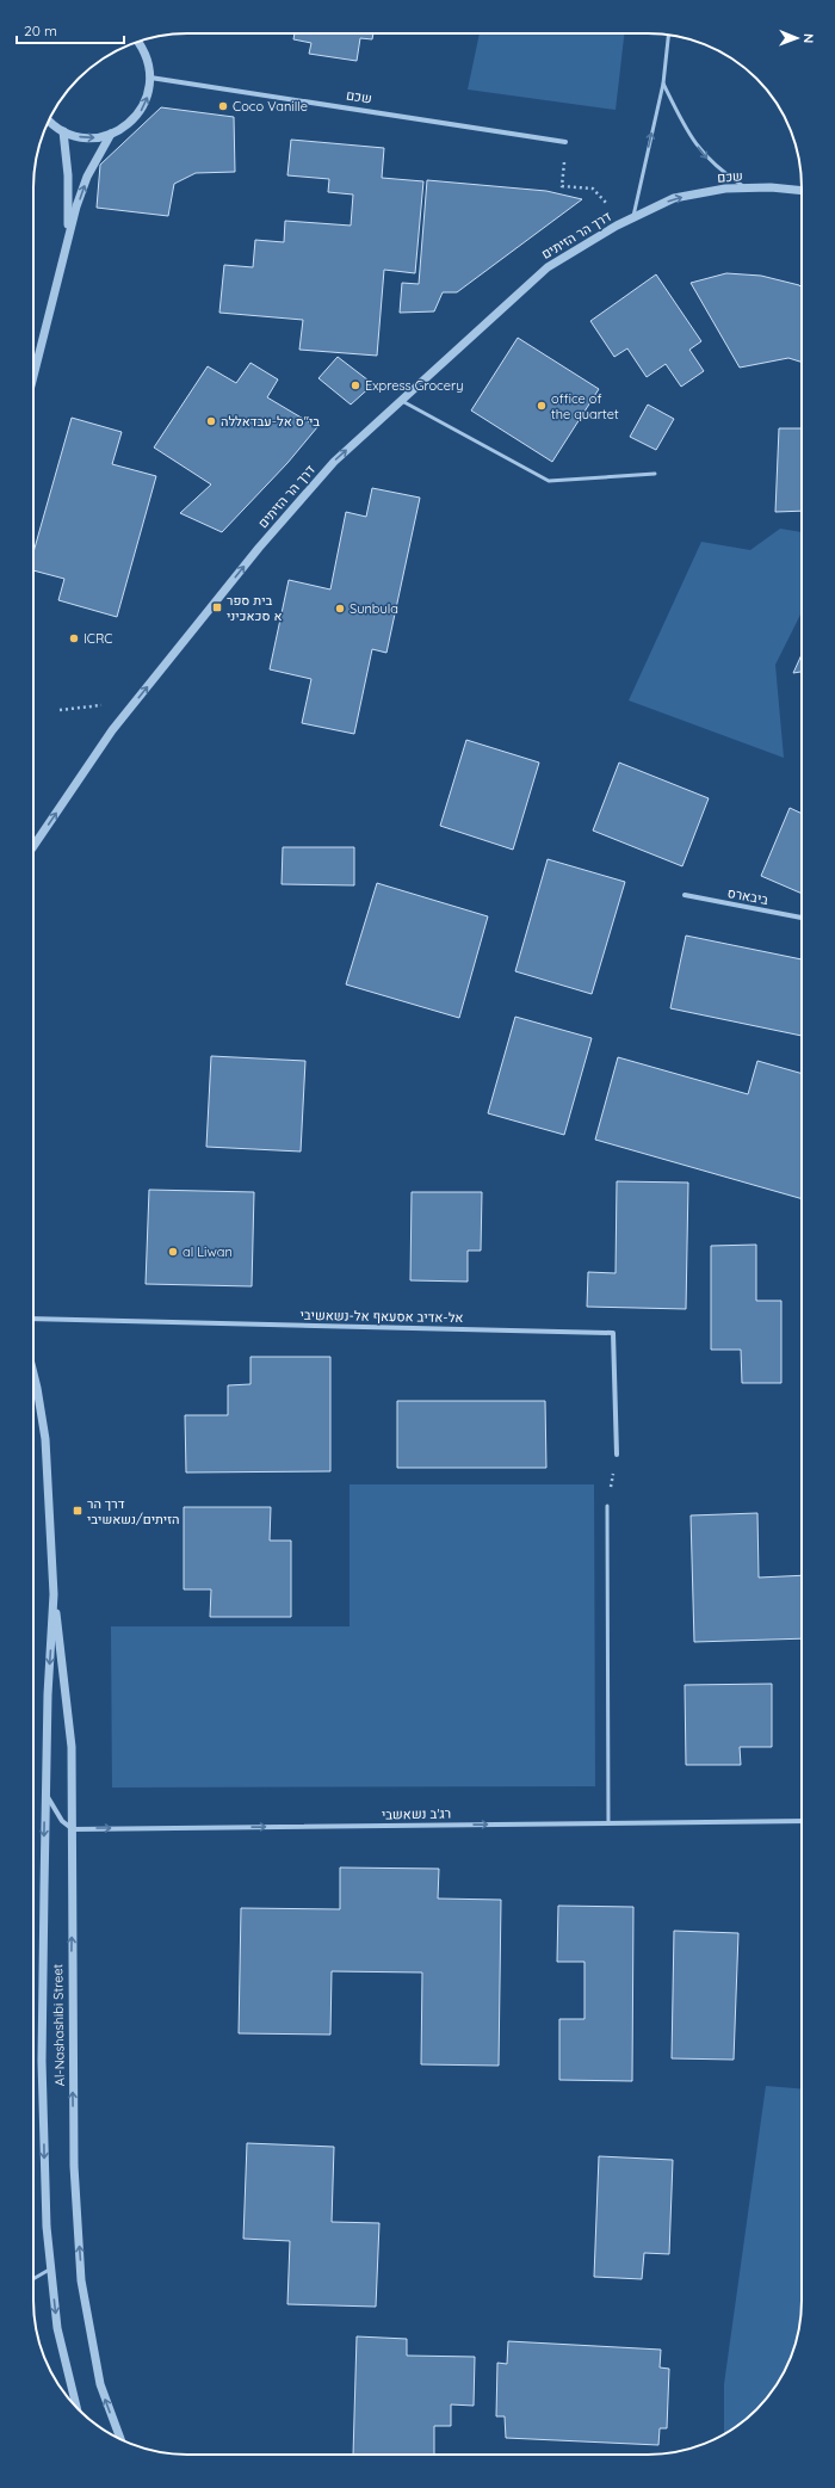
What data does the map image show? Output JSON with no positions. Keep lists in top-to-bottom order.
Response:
{
  "streets": {
    "street": [
      "שכם",
      "דרך הר הזיתים",
      "ביבארס",
      "אל-אדיב אסעאף אל-נשאשיבי",
      "רג'ב נשאשבי",
      "Al-Nashashibi Street"
    ]
  },
  "crossings": [
    ["שכם", "דרך הר הזיתים"],
    ["רג'ב נשאשבי", "Al-Nashashibi Street"]
  ],
  "one_way": ["דרך הר הזיתים", "רג'ב נשאשבי"],
  "places": {
    "other": [
      "Coco Vanille",
      "Express Grocery",
      "office of the quartet",
      "בי\"ס אל-עבדאללה",
      "Sunbula",
      "ICRC",
      "al Liwan"
    ],
    "transit": ["בית ספר א סכאכיני", "דרך הר הזיתים/נשאשיבי"]
  },
  "scale_bar": "20 m",
  "north": "right"
}
